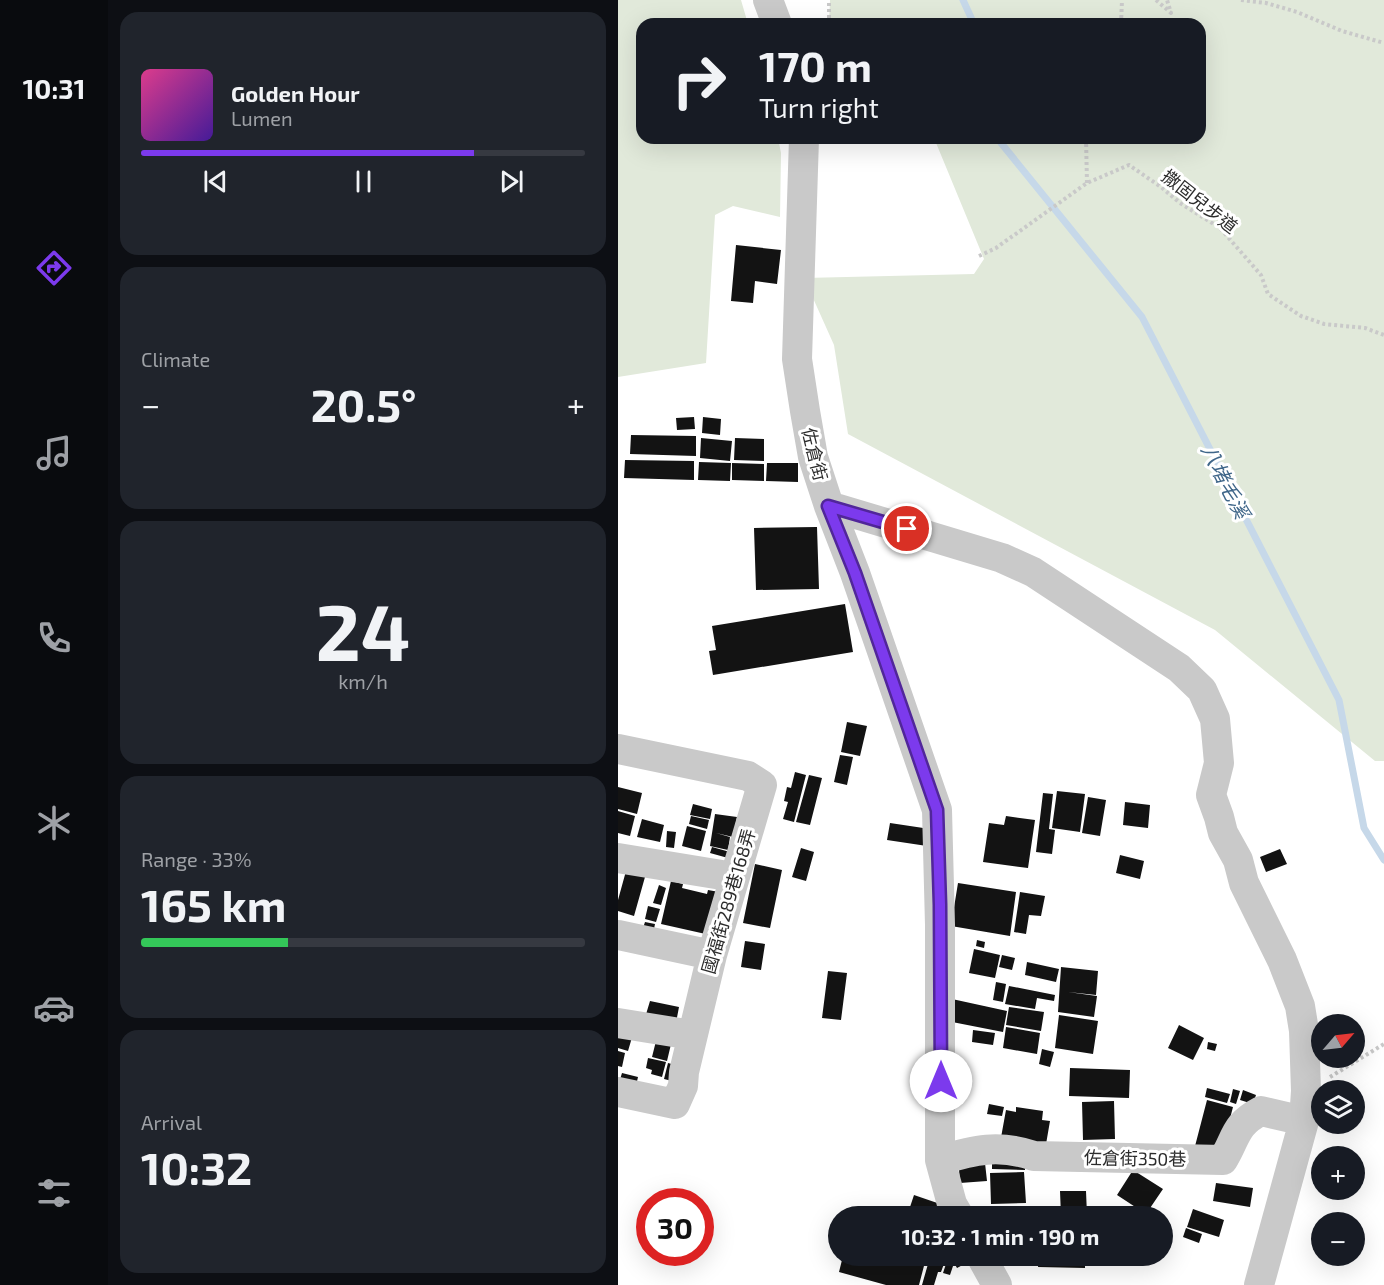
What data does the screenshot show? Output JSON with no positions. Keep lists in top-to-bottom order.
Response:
{
  "streets": {
    "street": ["佐倉街", "國福街289巷168弄", "佐倉街350巷"],
    "path": ["撒固兒步道"]
  },
  "crossings": [
    ["佐倉街", "佐倉街350巷"]
  ],
  "water": ["八堵毛溪"],
  "north": "top right",
  "page": {
    "tabs": "10:31",
    "turn": ["170 m", "Turn right"],
    "song": ["Golden Hour", "Lumen"],
    "tile": [
      "Climate",
      ["24", "km/h"],
      ["Range · 33%", "165 km"],
      ["Arrival", "10:32"]
    ],
    "heat": ["−", "20.5°", "+"],
    "map_buttons": ["+", "−"],
    "limit": "30",
    "trip": "10:32 · 1 min · 190 m"
  }
}
